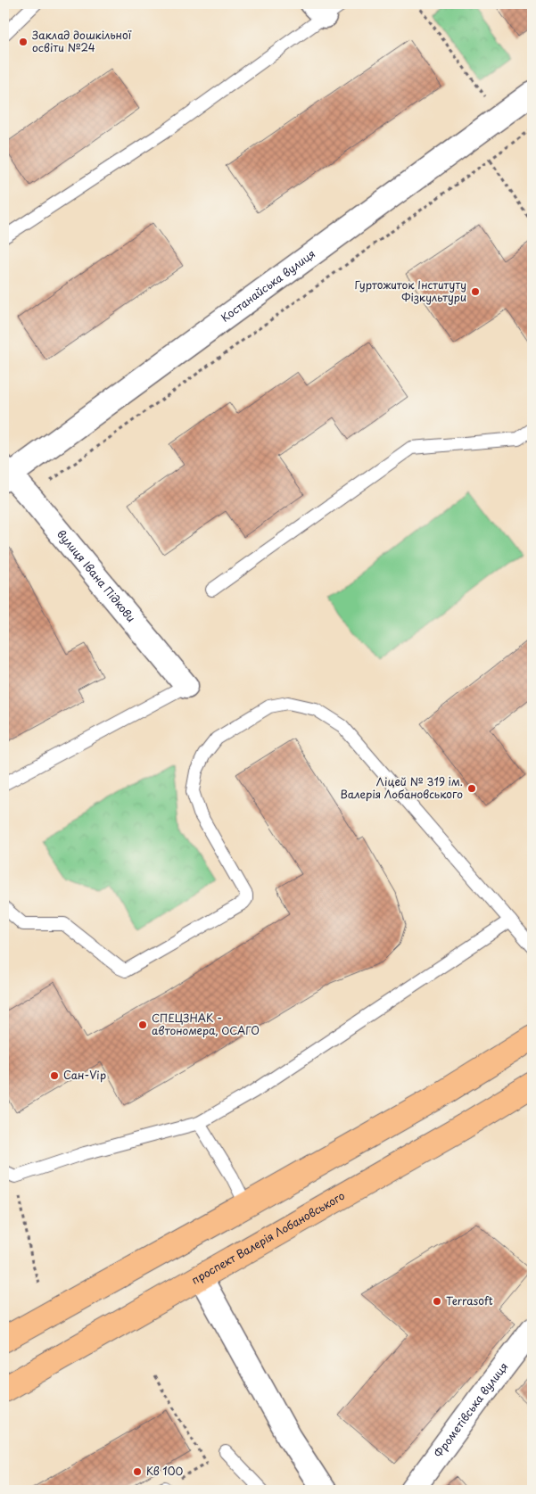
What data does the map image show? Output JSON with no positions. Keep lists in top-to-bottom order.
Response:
{
  "streets": {
    "main road": ["проспект Валерія Лобановського"],
    "street": ["Костанайська вулиця", "вулиця Івана Підкови", "Фрометівська вулиця"]
  },
  "crossings": [
    ["Костанайська вулиця", "вулиця Івана Підкови"]
  ],
  "places": [
    "Заклад дошкільної освіти №24",
    "Гуртожиток Інституту Фізкультури",
    "Ліцей № 319 ім. Валерія Лобановського",
    "СПЕЦЗНАК - автономера, ОСАГО",
    "Сан-Vip",
    "Terrasoft",
    "Кв 100"
  ]
}
